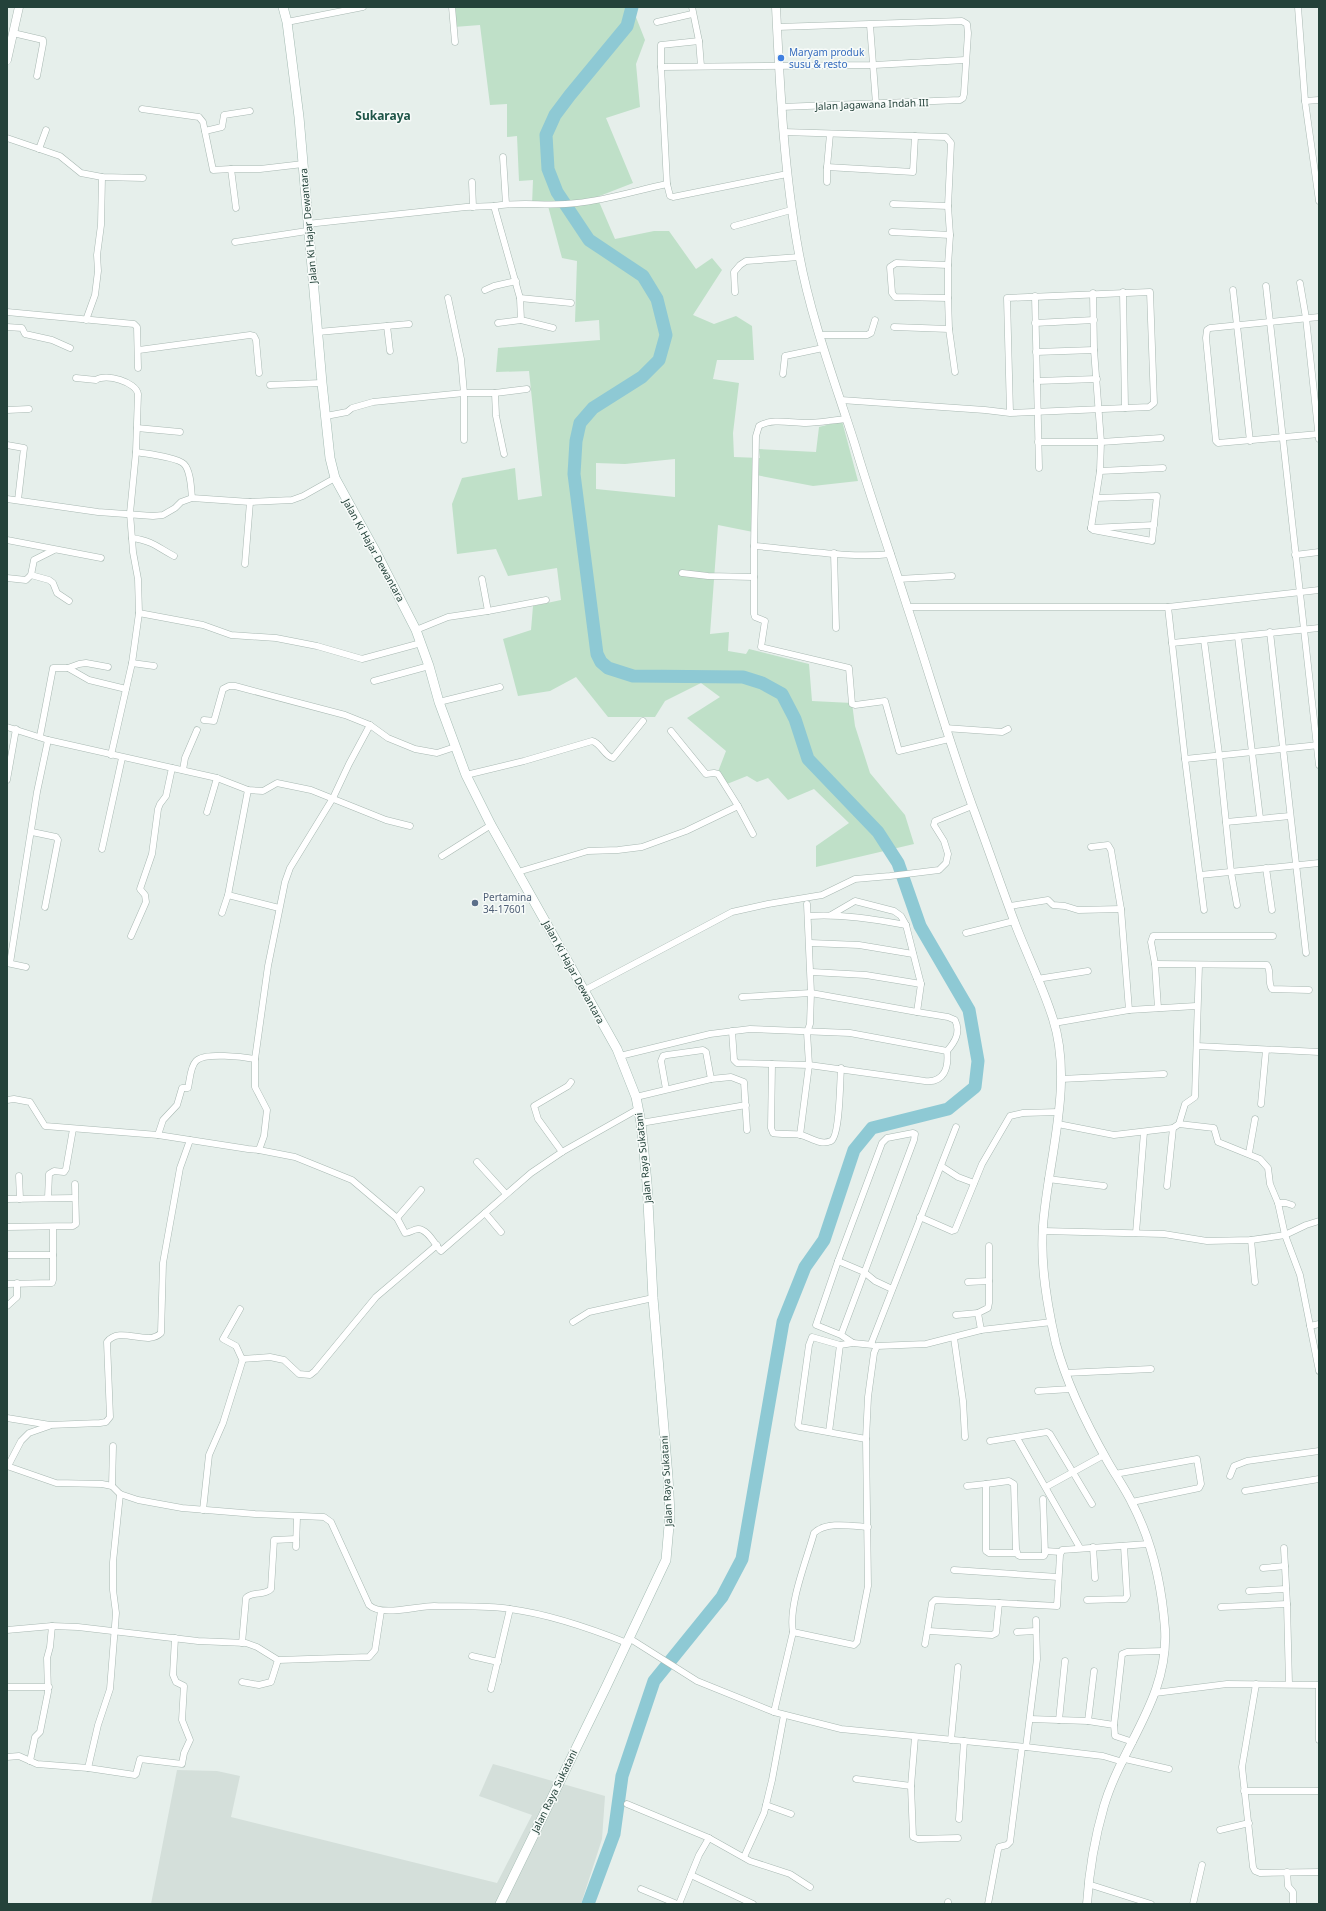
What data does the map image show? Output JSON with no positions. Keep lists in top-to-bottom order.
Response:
{
  "streets": {
    "main road": ["Jalan Ki Hajar Dewantara", "Jalan Raya Sukatani"],
    "street": ["Jalan Jagawana Indah III"]
  },
  "crossings": [
    ["Jalan Ki Hajar Dewantara", "Jalan Raya Sukatani"]
  ],
  "districts": ["Sukaraya"],
  "places": ["Maryam produk susu & resto", "Pertamina 34-17601"]
}
